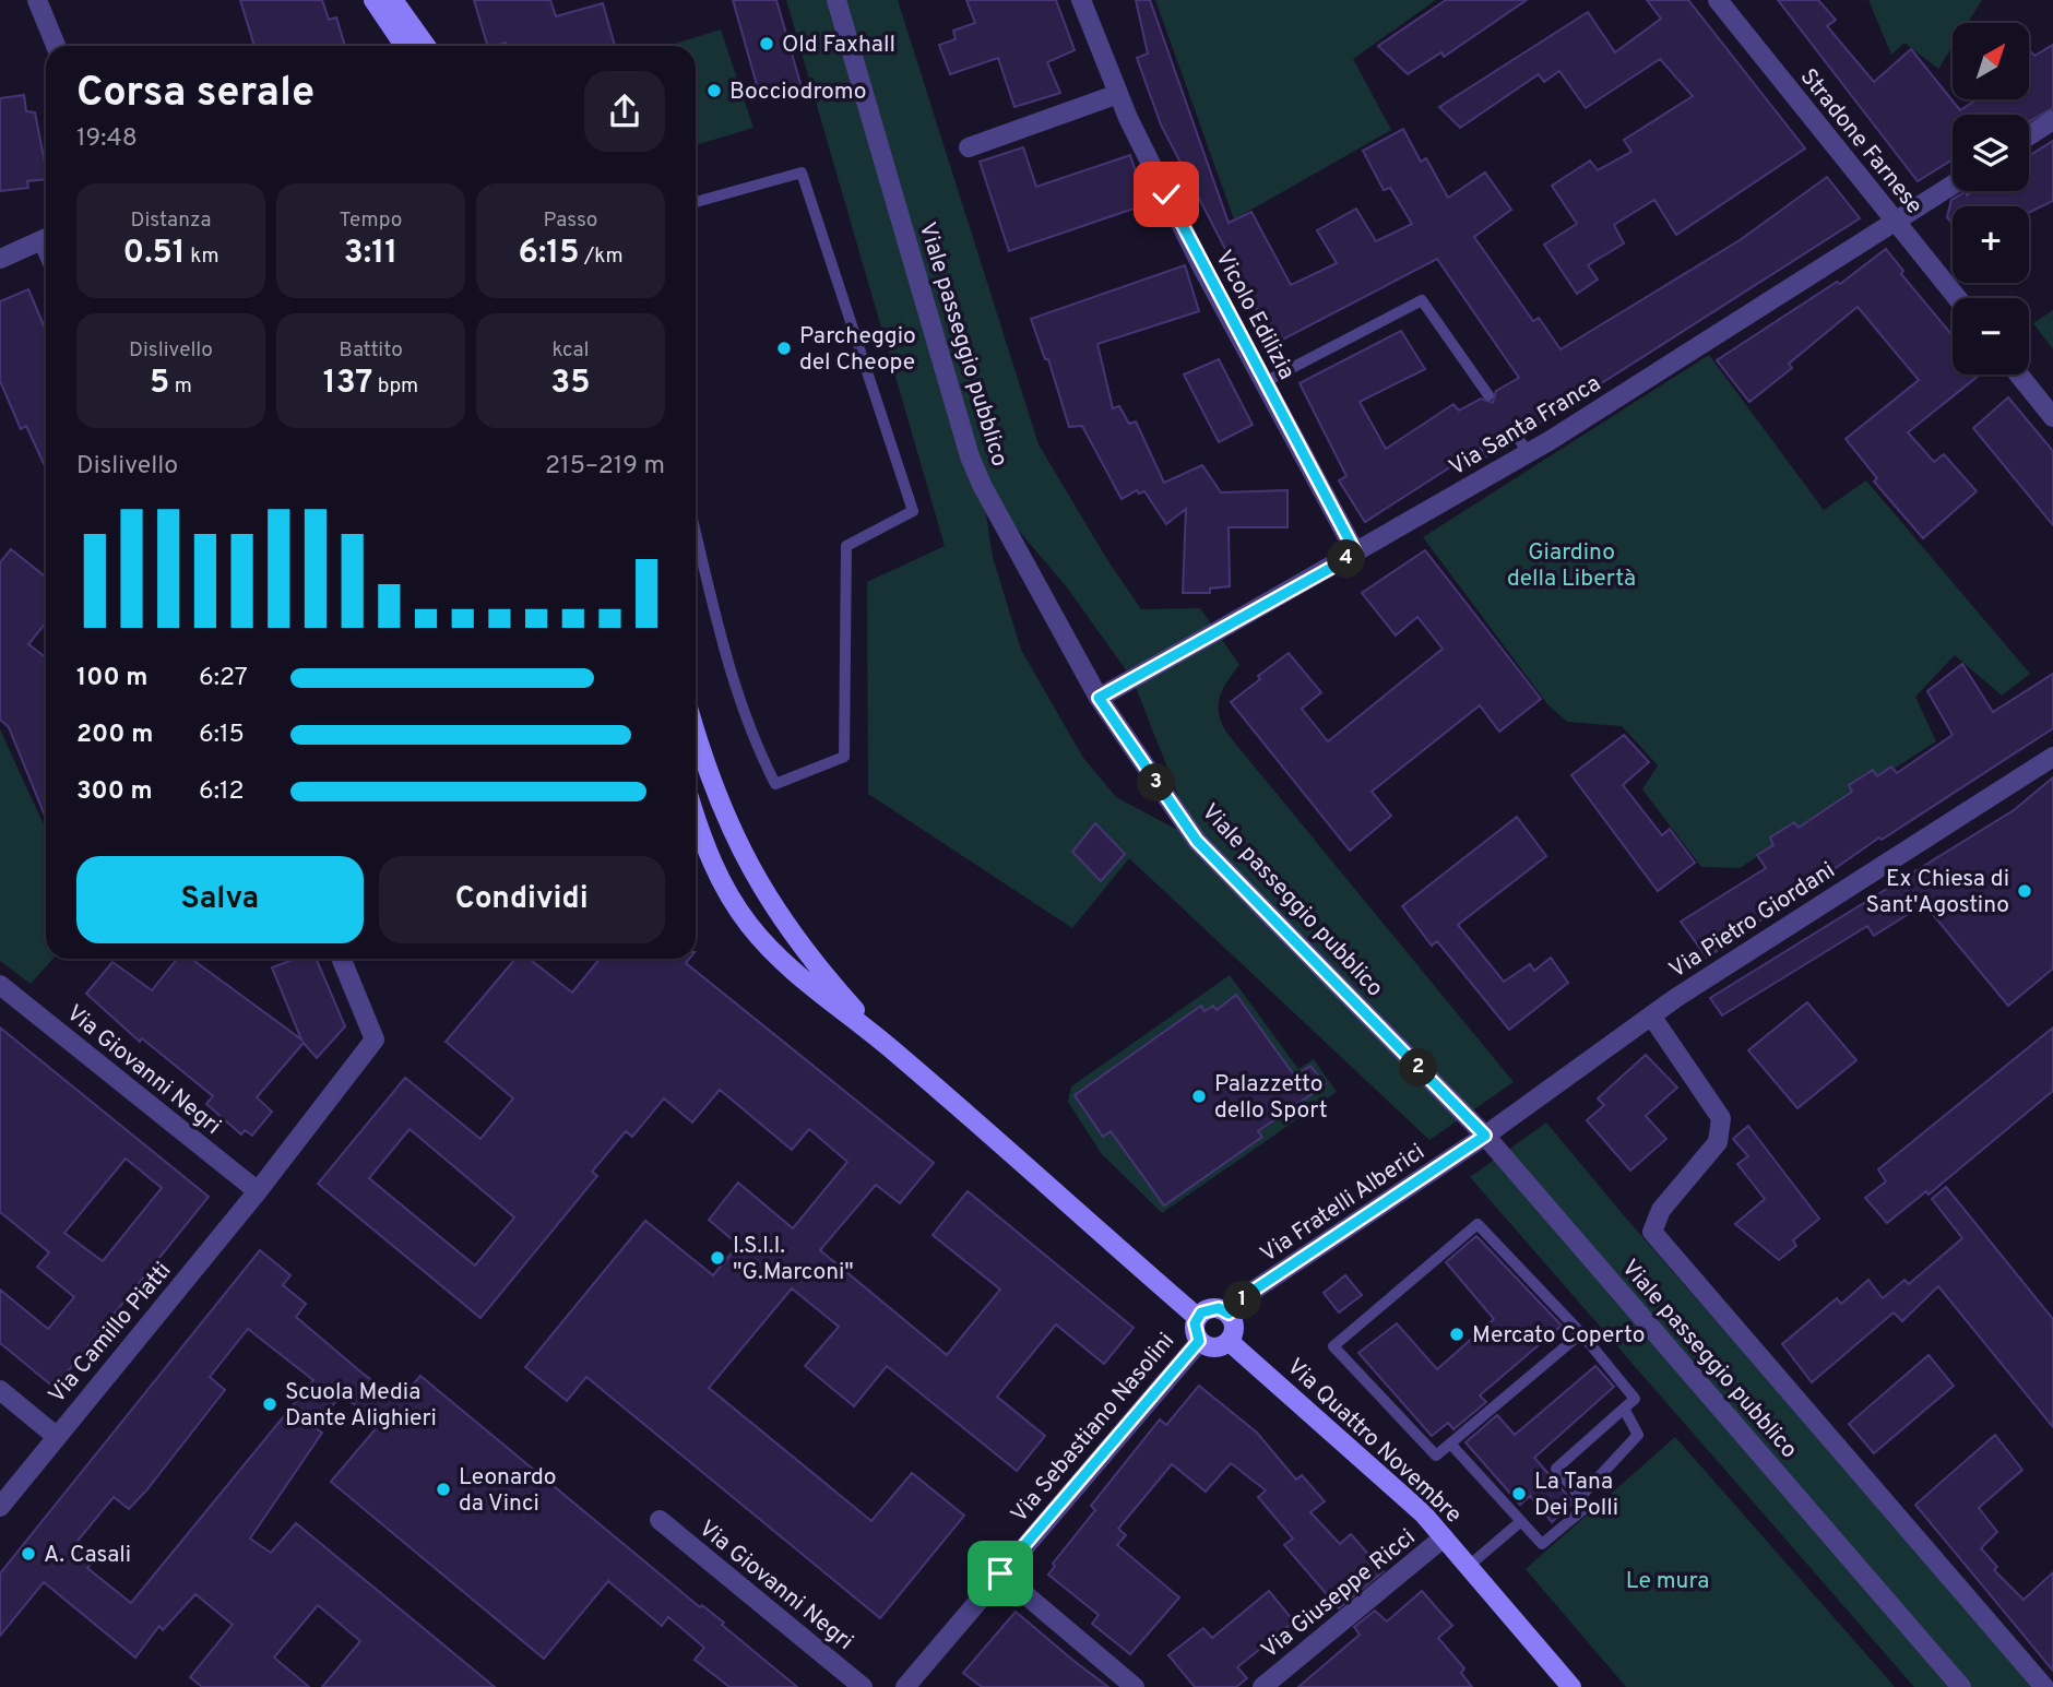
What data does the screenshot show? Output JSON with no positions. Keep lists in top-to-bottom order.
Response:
{
  "streets": {
    "main road": ["Via Quattro Novembre"],
    "street": [
      "Stradone Farnese",
      "Vicolo Edilizia",
      "Viale passeggio pubblico",
      "Via Santa Franca",
      "Via Pietro Giordani",
      "Via Giovanni Negri",
      "Via Fratelli Alberici",
      "Via Camillo Piatti",
      "Via Sebastiano Nasolini",
      "Via Giuseppe Ricci"
    ]
  },
  "crossings": [
    ["Stradone Farnese", "Via Santa Franca"],
    ["Vicolo Edilizia", "Via Santa Franca"],
    ["Viale passeggio pubblico", "Via Santa Franca"],
    ["Viale passeggio pubblico", "Via Pietro Giordani"],
    ["Viale passeggio pubblico", "Via Fratelli Alberici"],
    ["Via Pietro Giordani", "Via Fratelli Alberici"],
    ["Via Giovanni Negri", "Via Camillo Piatti"],
    ["Via Fratelli Alberici", "Via Sebastiano Nasolini"],
    ["Via Fratelli Alberici", "Via Quattro Novembre"],
    ["Via Sebastiano Nasolini", "Via Quattro Novembre"],
    ["Via Quattro Novembre", "Via Giuseppe Ricci"]
  ],
  "parks": ["Giardino della Libertà", "Le mura"],
  "places": [
    "Old Faxhall",
    "Bocciodromo",
    "Parcheggio del Cheope",
    "Ex Chiesa di Sant'Agostino",
    "Palazzetto dello Sport",
    "I.S.I.I. \"G.Marconi\"",
    "Mercato Coperto",
    "Scuola Media Dante Alighieri",
    "Leonardo da Vinci",
    "La Tana Dei Polli",
    "A. Casali"
  ],
  "north": "top right",
  "page": {
    "map_buttons": ["+", "−"],
    "heading": ["Corsa serale", "19:48"],
    "stats": [
      ["Distanza", "0.51 km"],
      ["Tempo", "3:11"],
      ["Passo", "6:15 /km"],
      ["Dislivello", "5 m"],
      ["Battito", "137 bpm"],
      ["kcal", "35"]
    ],
    "chart": ["Dislivello", "215–219 m"],
    "pins": [
      "4",
      "3",
      "2",
      "1"
    ],
    "list": [
      {
        "name": "100 m",
        "note": "6:27"
      },
      {
        "name": "200 m",
        "note": "6:15"
      },
      {
        "name": "300 m",
        "note": "6:12"
      }
    ],
    "buttons": ["Salva", "Condividi"]
  }
}
